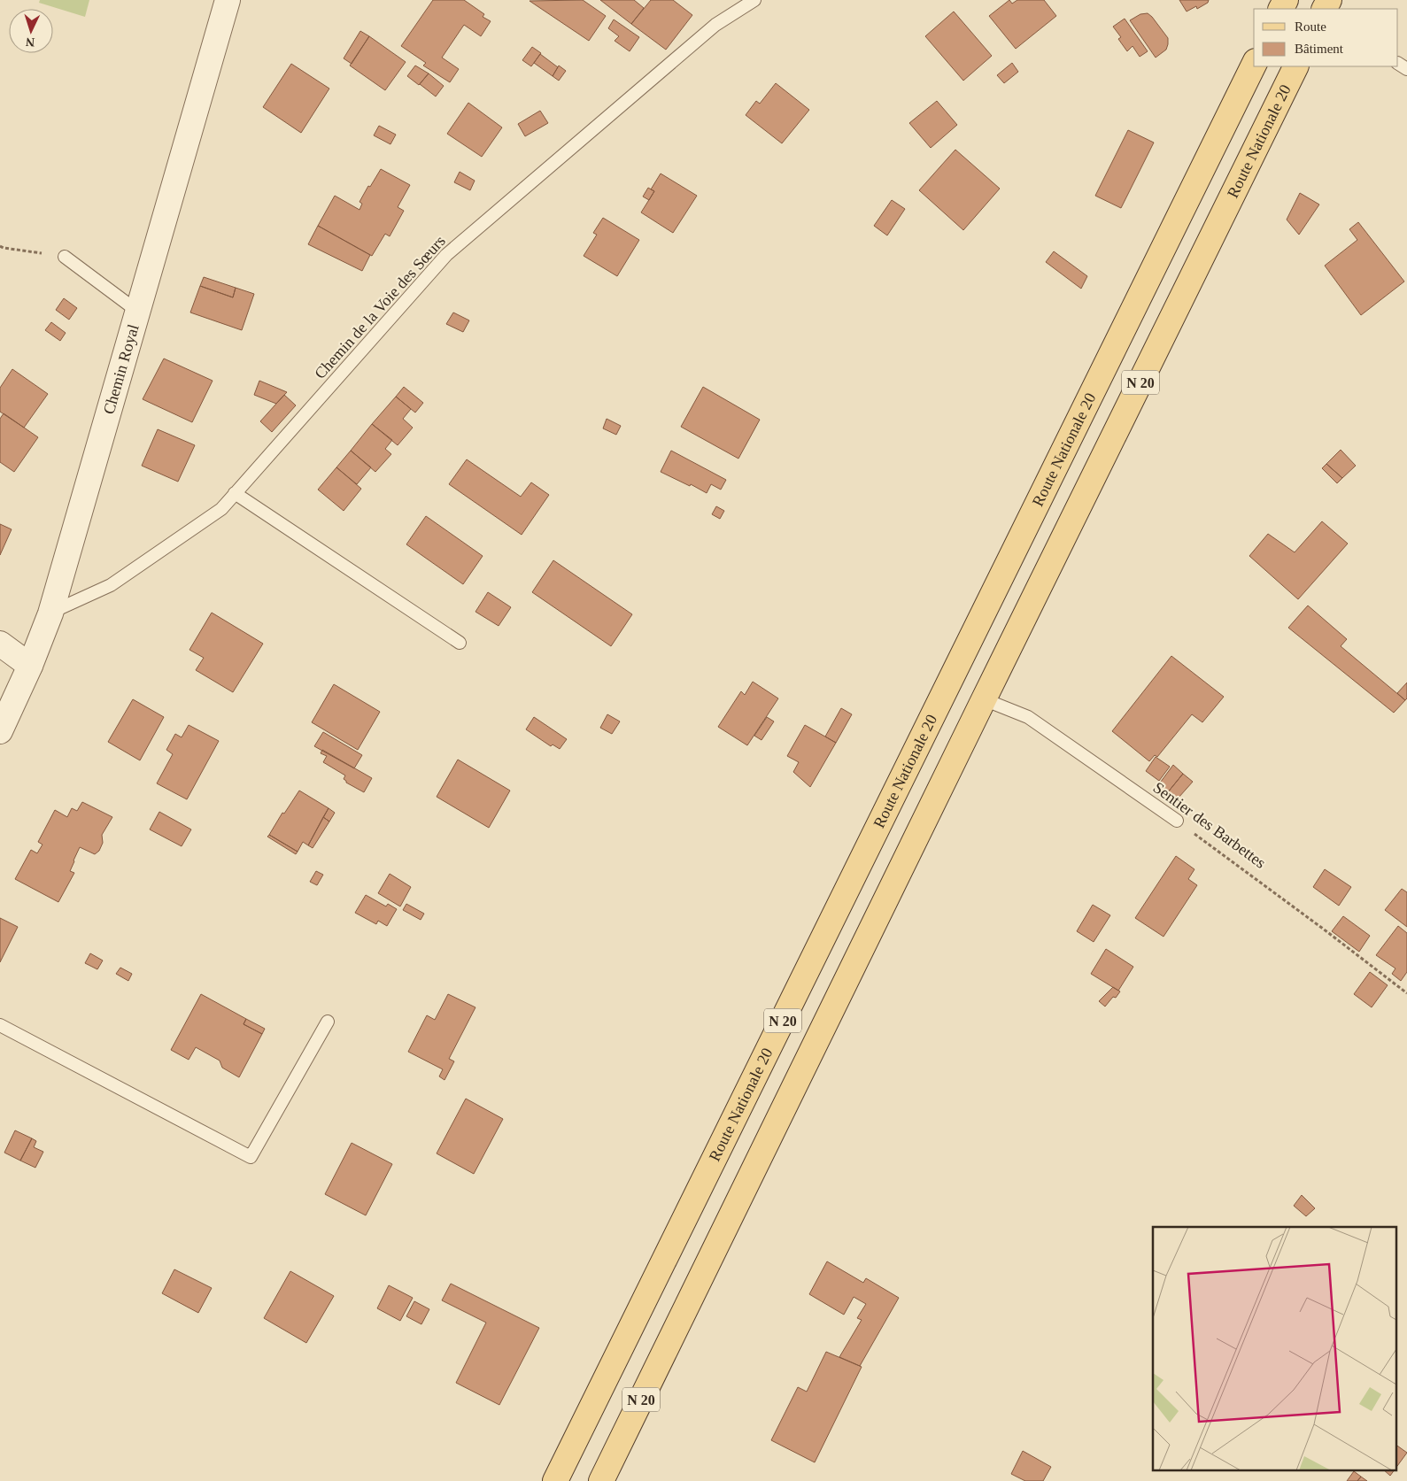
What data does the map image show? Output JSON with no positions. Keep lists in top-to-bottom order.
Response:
{
  "streets": {
    "main road": ["Route Nationale 20", "N 20"],
    "street": ["Chemin Royal"],
    "lane": ["Chemin de la Voie des Sœurs", "Sentier des Barbettes"]
  },
  "crossings": [
    ["Route Nationale 20", "Sentier des Barbettes"],
    ["Chemin de la Voie des Sœurs", "Chemin Royal"]
  ],
  "legend": ["Route", "Bâtiment"],
  "north": "bottom"
}
